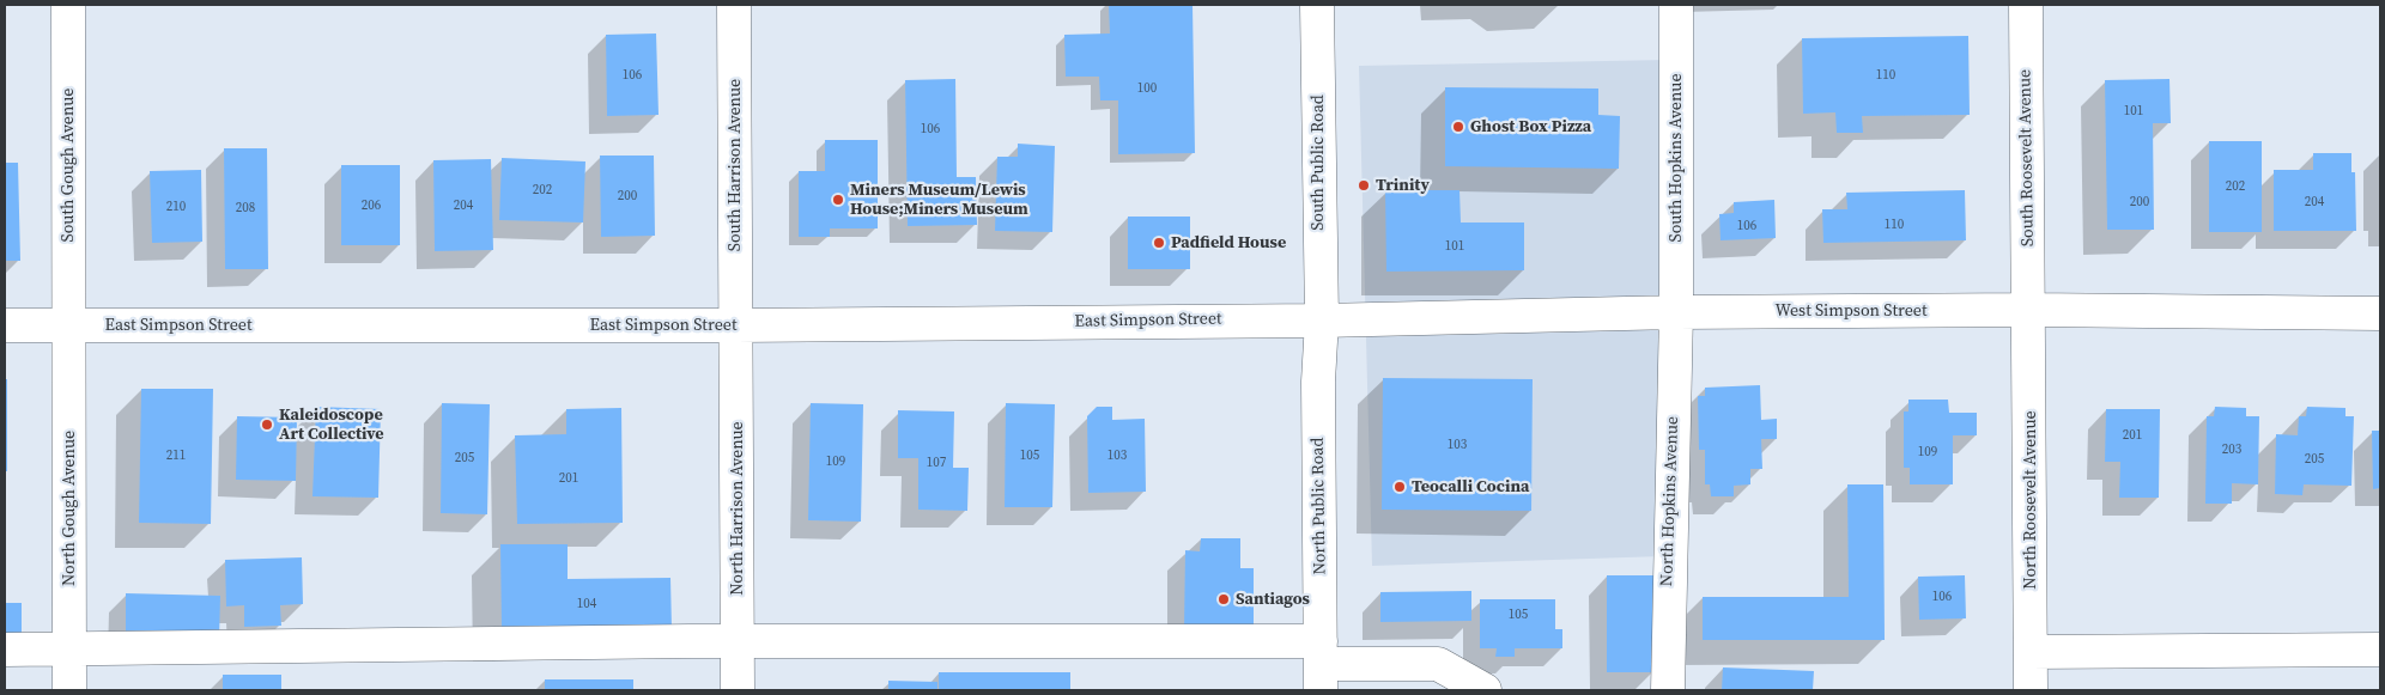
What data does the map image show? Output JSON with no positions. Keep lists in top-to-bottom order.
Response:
{
  "streets": {
    "street": [
      "South Hopkins Avenue",
      "South Roosevelt Avenue",
      "South Public Road",
      "South Gough Avenue",
      "South Harrison Avenue",
      "West Simpson Street",
      "East Simpson Street",
      "North Roosevelt Avenue",
      "North Hopkins Avenue",
      "North Public Road",
      "North Gough Avenue",
      "North Harrison Avenue"
    ]
  },
  "crossings": [
    ["South Hopkins Avenue", "West Simpson Street"],
    ["South Hopkins Avenue", "North Hopkins Avenue"],
    ["South Roosevelt Avenue", "West Simpson Street"],
    ["South Roosevelt Avenue", "North Roosevelt Avenue"],
    ["South Public Road", "West Simpson Street"],
    ["South Public Road", "East Simpson Street"],
    ["South Public Road", "North Public Road"],
    ["South Gough Avenue", "East Simpson Street"],
    ["South Gough Avenue", "North Gough Avenue"],
    ["South Harrison Avenue", "East Simpson Street"],
    ["South Harrison Avenue", "North Harrison Avenue"],
    ["West Simpson Street", "East Simpson Street"],
    ["West Simpson Street", "North Roosevelt Avenue"],
    ["West Simpson Street", "North Hopkins Avenue"],
    ["West Simpson Street", "North Public Road"],
    ["East Simpson Street", "North Public Road"],
    ["East Simpson Street", "North Gough Avenue"],
    ["East Simpson Street", "North Harrison Avenue"]
  ],
  "places": [
    "Ghost Box Pizza",
    "Trinity",
    "Miners Museum/Lewis House;Miners Museum",
    "Padfield House",
    "Kaleidoscope Art Collective",
    "Teocalli Cocina",
    "Santiagos"
  ],
  "house_numbers": [
    "106",
    "110",
    "100",
    "101",
    "106",
    "202",
    "202",
    "200",
    "200",
    "204",
    "206",
    "204",
    "210",
    "208",
    "110",
    "106",
    "101",
    "201",
    "103",
    "203",
    "109",
    "211",
    "105",
    "103",
    "205",
    "205",
    "109",
    "107",
    "201",
    "106",
    "104",
    "105"
  ]
}
